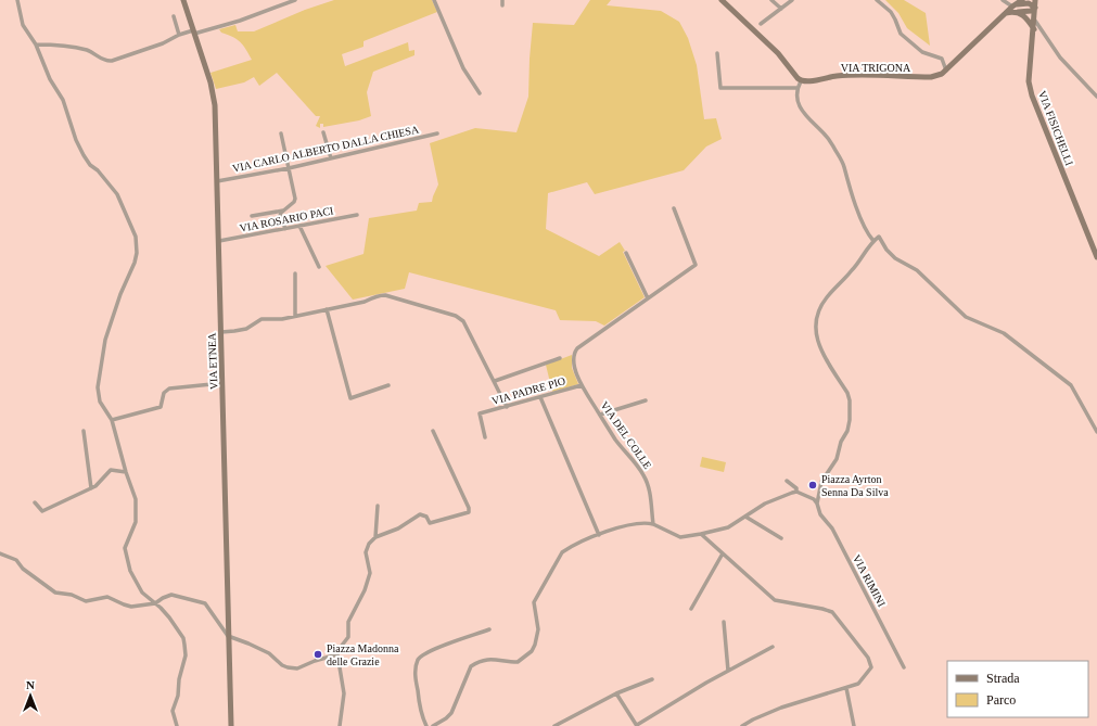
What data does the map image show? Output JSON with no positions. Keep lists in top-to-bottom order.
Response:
{
  "streets": {
    "main road": ["VIA TRIGONA", "VIA FISICHELLI", "VIA ETNEA"],
    "street": [
      "VIA CARLO ALBERTO DALLA CHIESA",
      "VIA ROSARIO PACI",
      "VIA PADRE PIO",
      "VIA DEL COLLE",
      "VIA RIMINI"
    ]
  },
  "crossings": [
    ["VIA CARLO ALBERTO DALLA CHIESA", "VIA ETNEA"],
    ["VIA ROSARIO PACI", "VIA ETNEA"],
    ["VIA PADRE PIO", "VIA DEL COLLE"]
  ],
  "places": ["Piazza Ayrton Senna Da Silva", "Piazza Madonna delle Grazie"],
  "legend": ["Strada", "Parco"],
  "north": "top"
}
